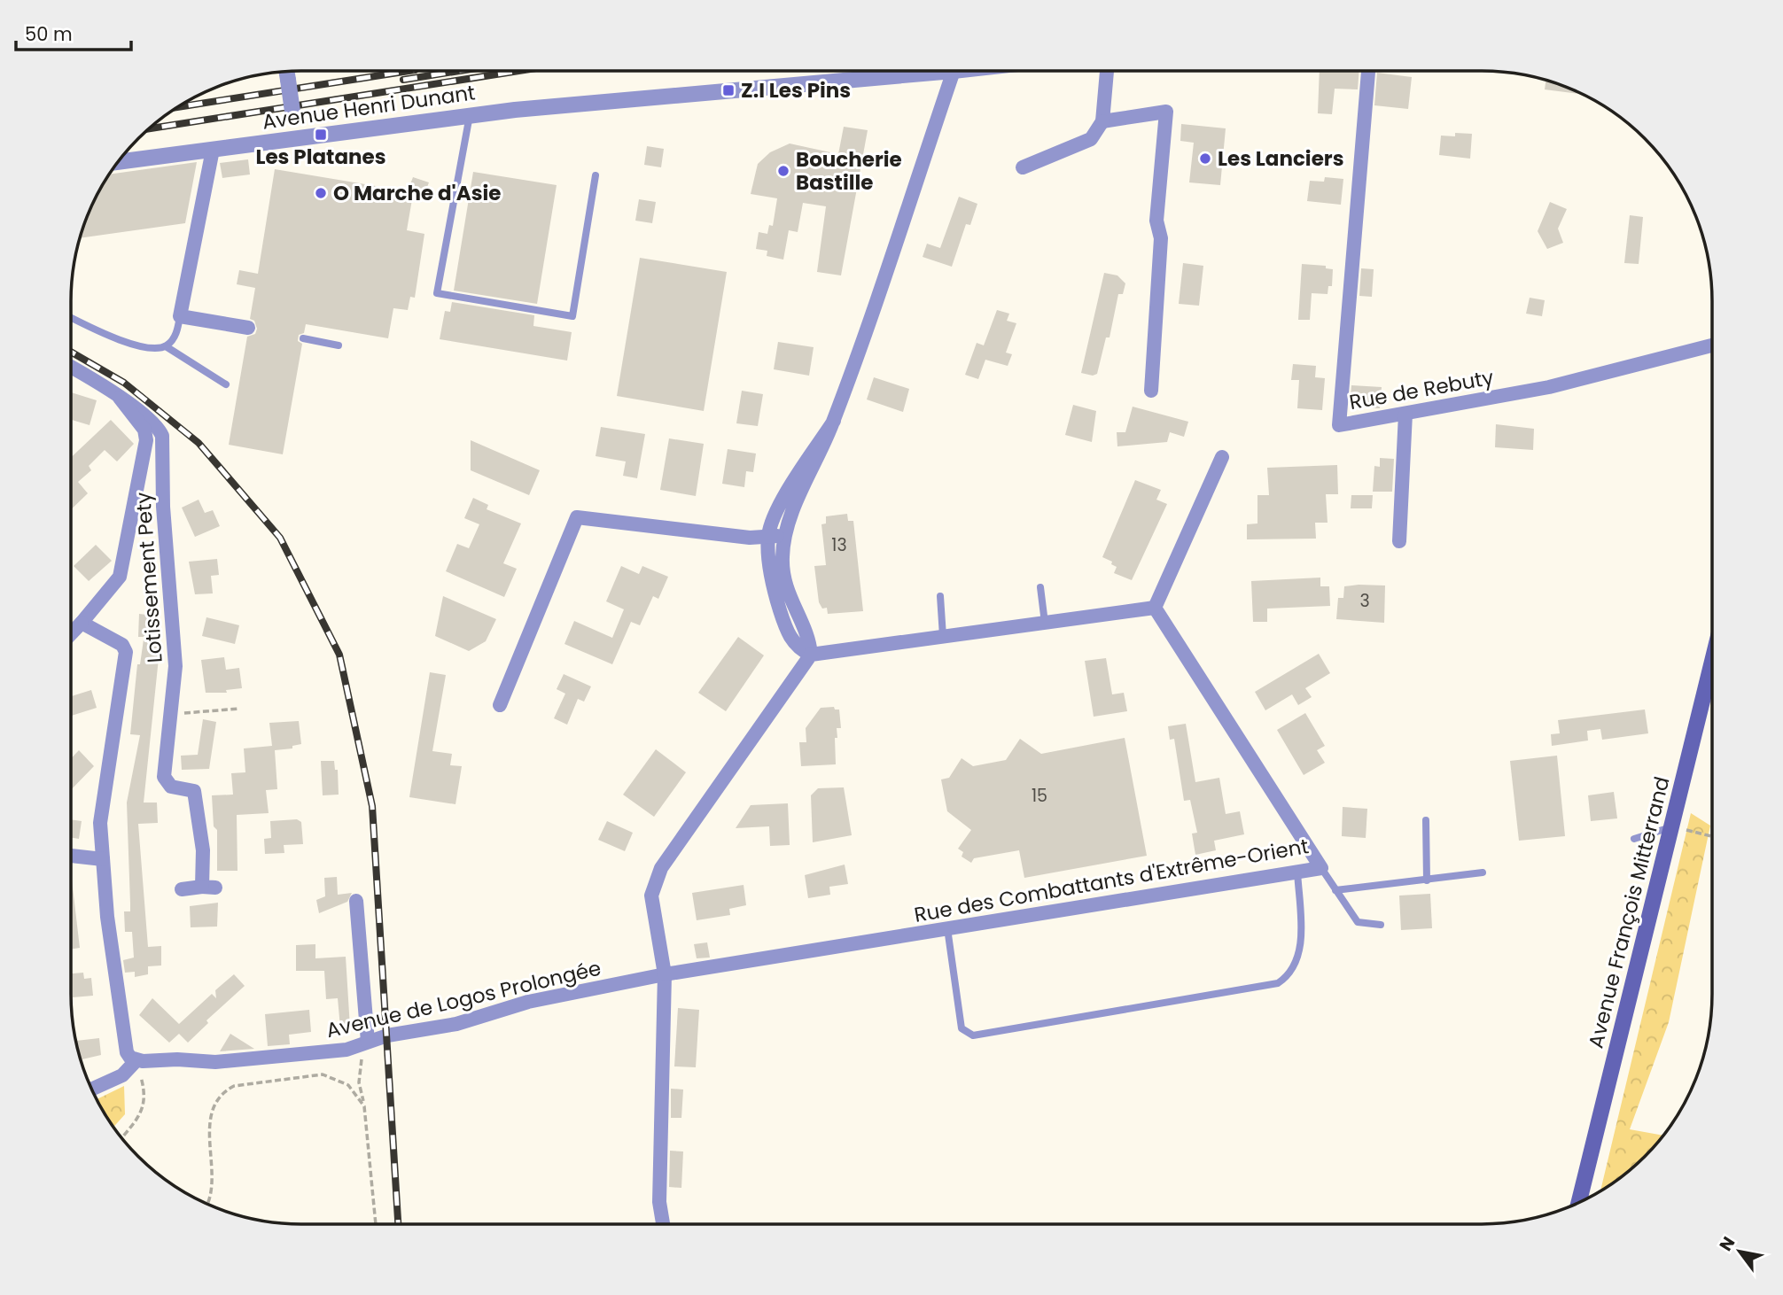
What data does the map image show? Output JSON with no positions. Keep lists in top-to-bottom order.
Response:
{
  "streets": {
    "main road": ["Avenue François Mitterrand"],
    "street": [
      "Avenue Henri Dunant",
      "Rue de Rebuty",
      "Lotissement Pety",
      "Rue des Combattants d'Extrême-Orient",
      "Avenue de Logos Prolongée"
    ]
  },
  "crossings": [
    ["Rue des Combattants d'Extrême-Orient", "Avenue de Logos Prolongée"]
  ],
  "places": {
    "transit": ["Z.I Les Pins", "Les Platanes"],
    "other": ["Les Lanciers", "Boucherie Bastille", "O Marche d'Asie"]
  },
  "house_numbers": ["13", "3", "15"],
  "scale_bar": "50 m",
  "north": "top left"
}
